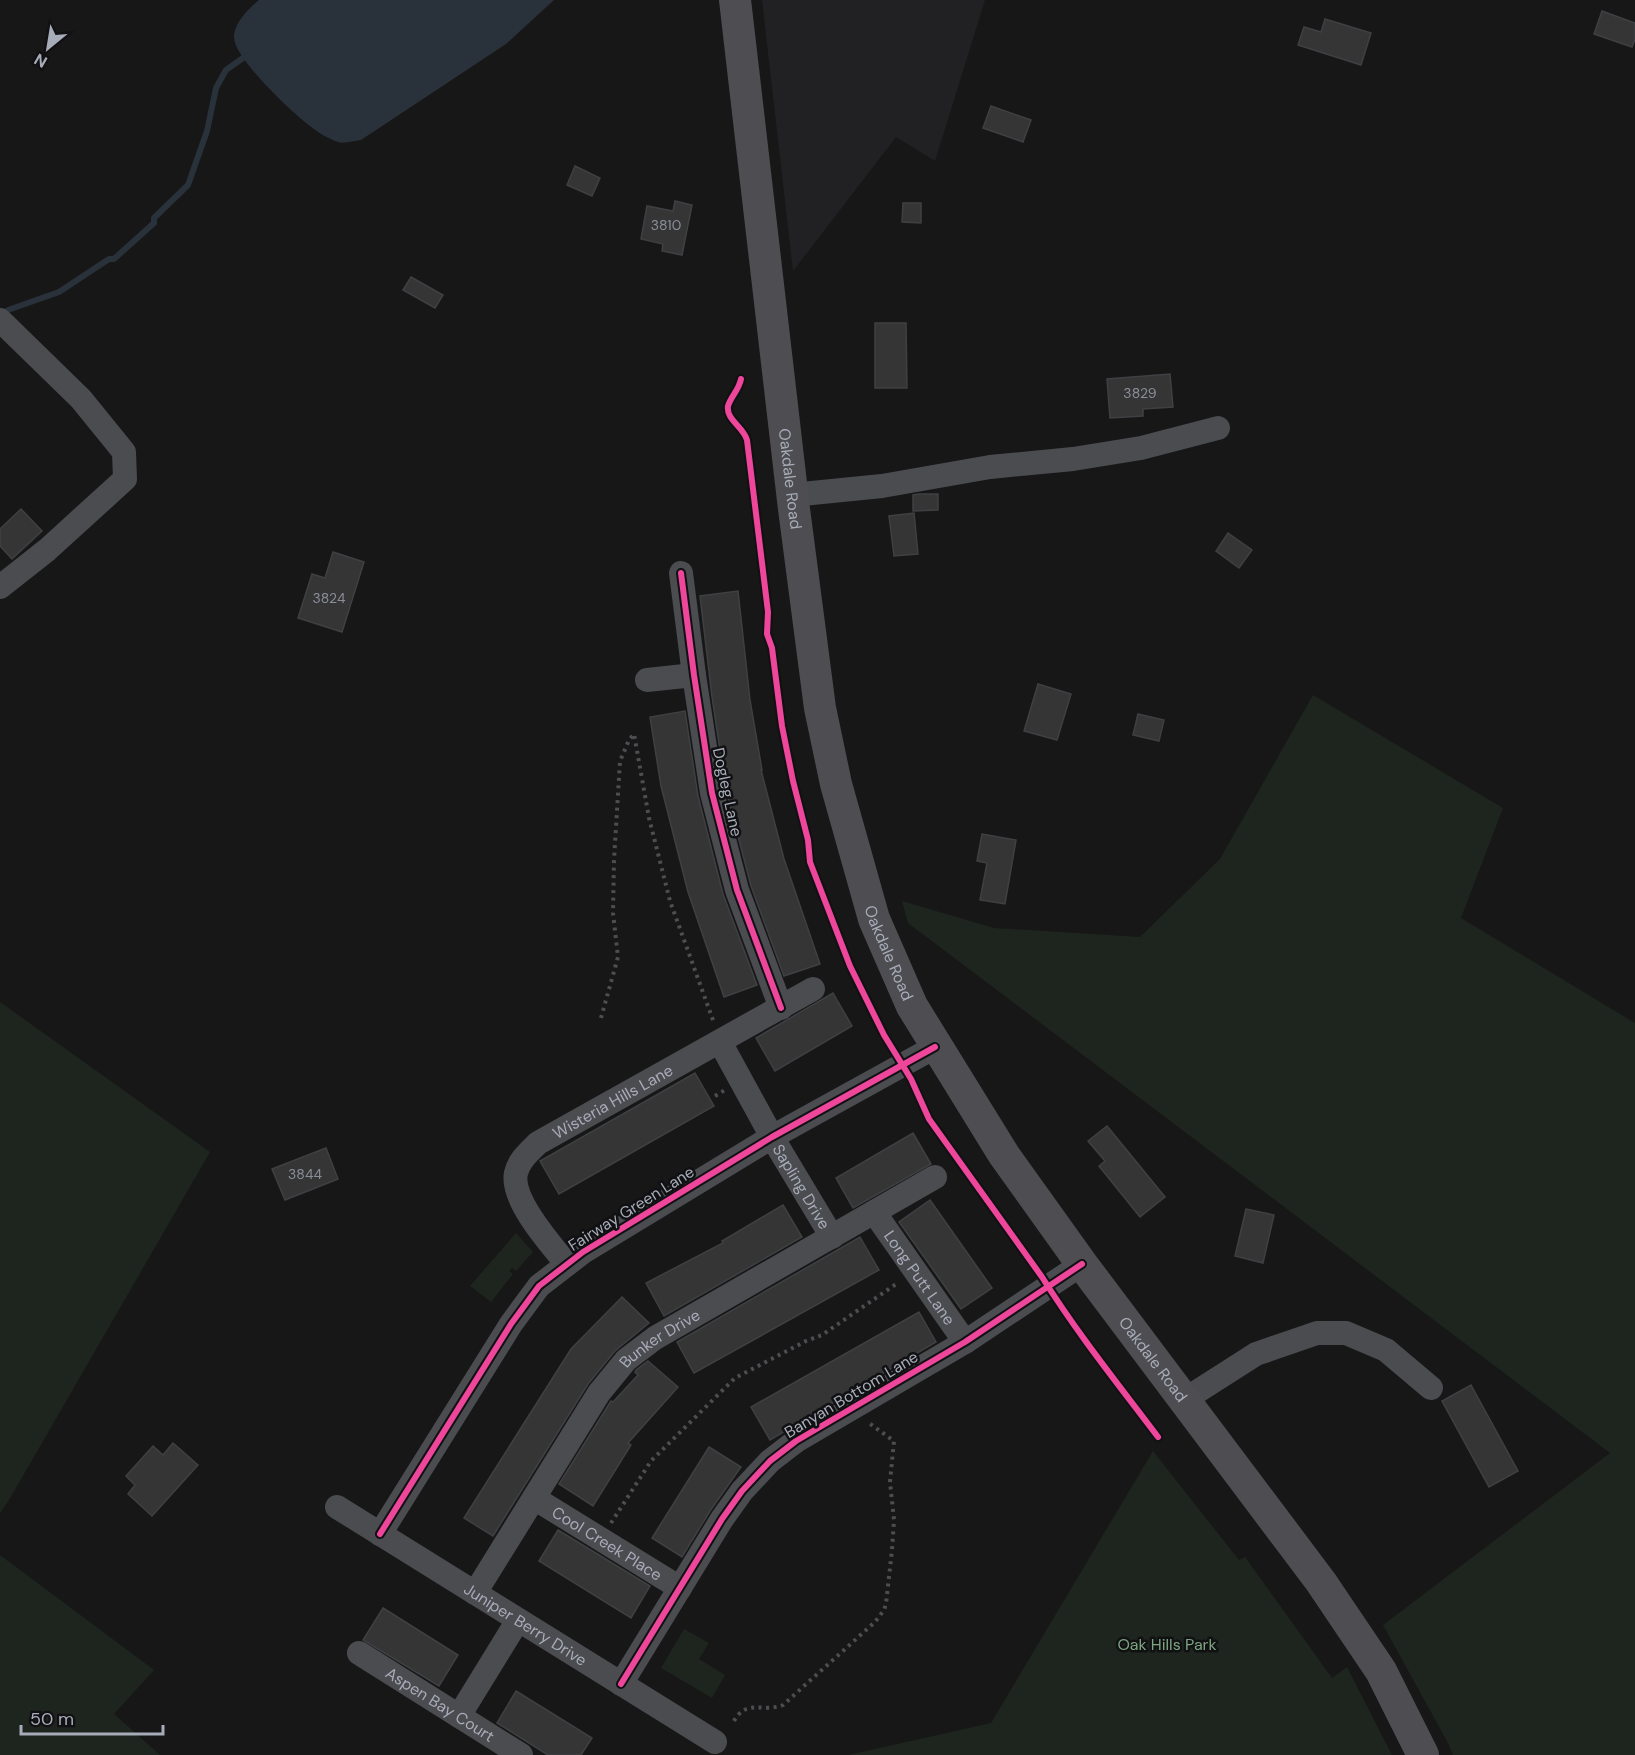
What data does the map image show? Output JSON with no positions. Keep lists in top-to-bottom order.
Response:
{
  "streets": {
    "main road": ["Oakdale Road"],
    "street": [
      "Dogleg Lane",
      "Wisteria Hills Lane",
      "Sapling Drive",
      "Fairway Green Lane",
      "Long Putt Lane",
      "Bunker Drive",
      "Banyan Bottom Lane",
      "Cool Creek Place",
      "Juniper Berry Drive",
      "Aspen Bay Court"
    ]
  },
  "crossings": [
    ["Oakdale Road", "Fairway Green Lane"],
    ["Oakdale Road", "Banyan Bottom Lane"],
    ["Dogleg Lane", "Wisteria Hills Lane"],
    ["Wisteria Hills Lane", "Sapling Drive"],
    ["Wisteria Hills Lane", "Fairway Green Lane"],
    ["Sapling Drive", "Fairway Green Lane"],
    ["Sapling Drive", "Bunker Drive"],
    ["Fairway Green Lane", "Juniper Berry Drive"],
    ["Long Putt Lane", "Bunker Drive"],
    ["Long Putt Lane", "Banyan Bottom Lane"],
    ["Bunker Drive", "Cool Creek Place"],
    ["Bunker Drive", "Juniper Berry Drive"],
    ["Banyan Bottom Lane", "Cool Creek Place"],
    ["Banyan Bottom Lane", "Juniper Berry Drive"]
  ],
  "parks": ["Oak Hills Park"],
  "house_numbers": [
    "3810",
    "3829",
    "3824",
    "3844"
  ],
  "scale_bar": "50 m",
  "north": "bottom left"
}
